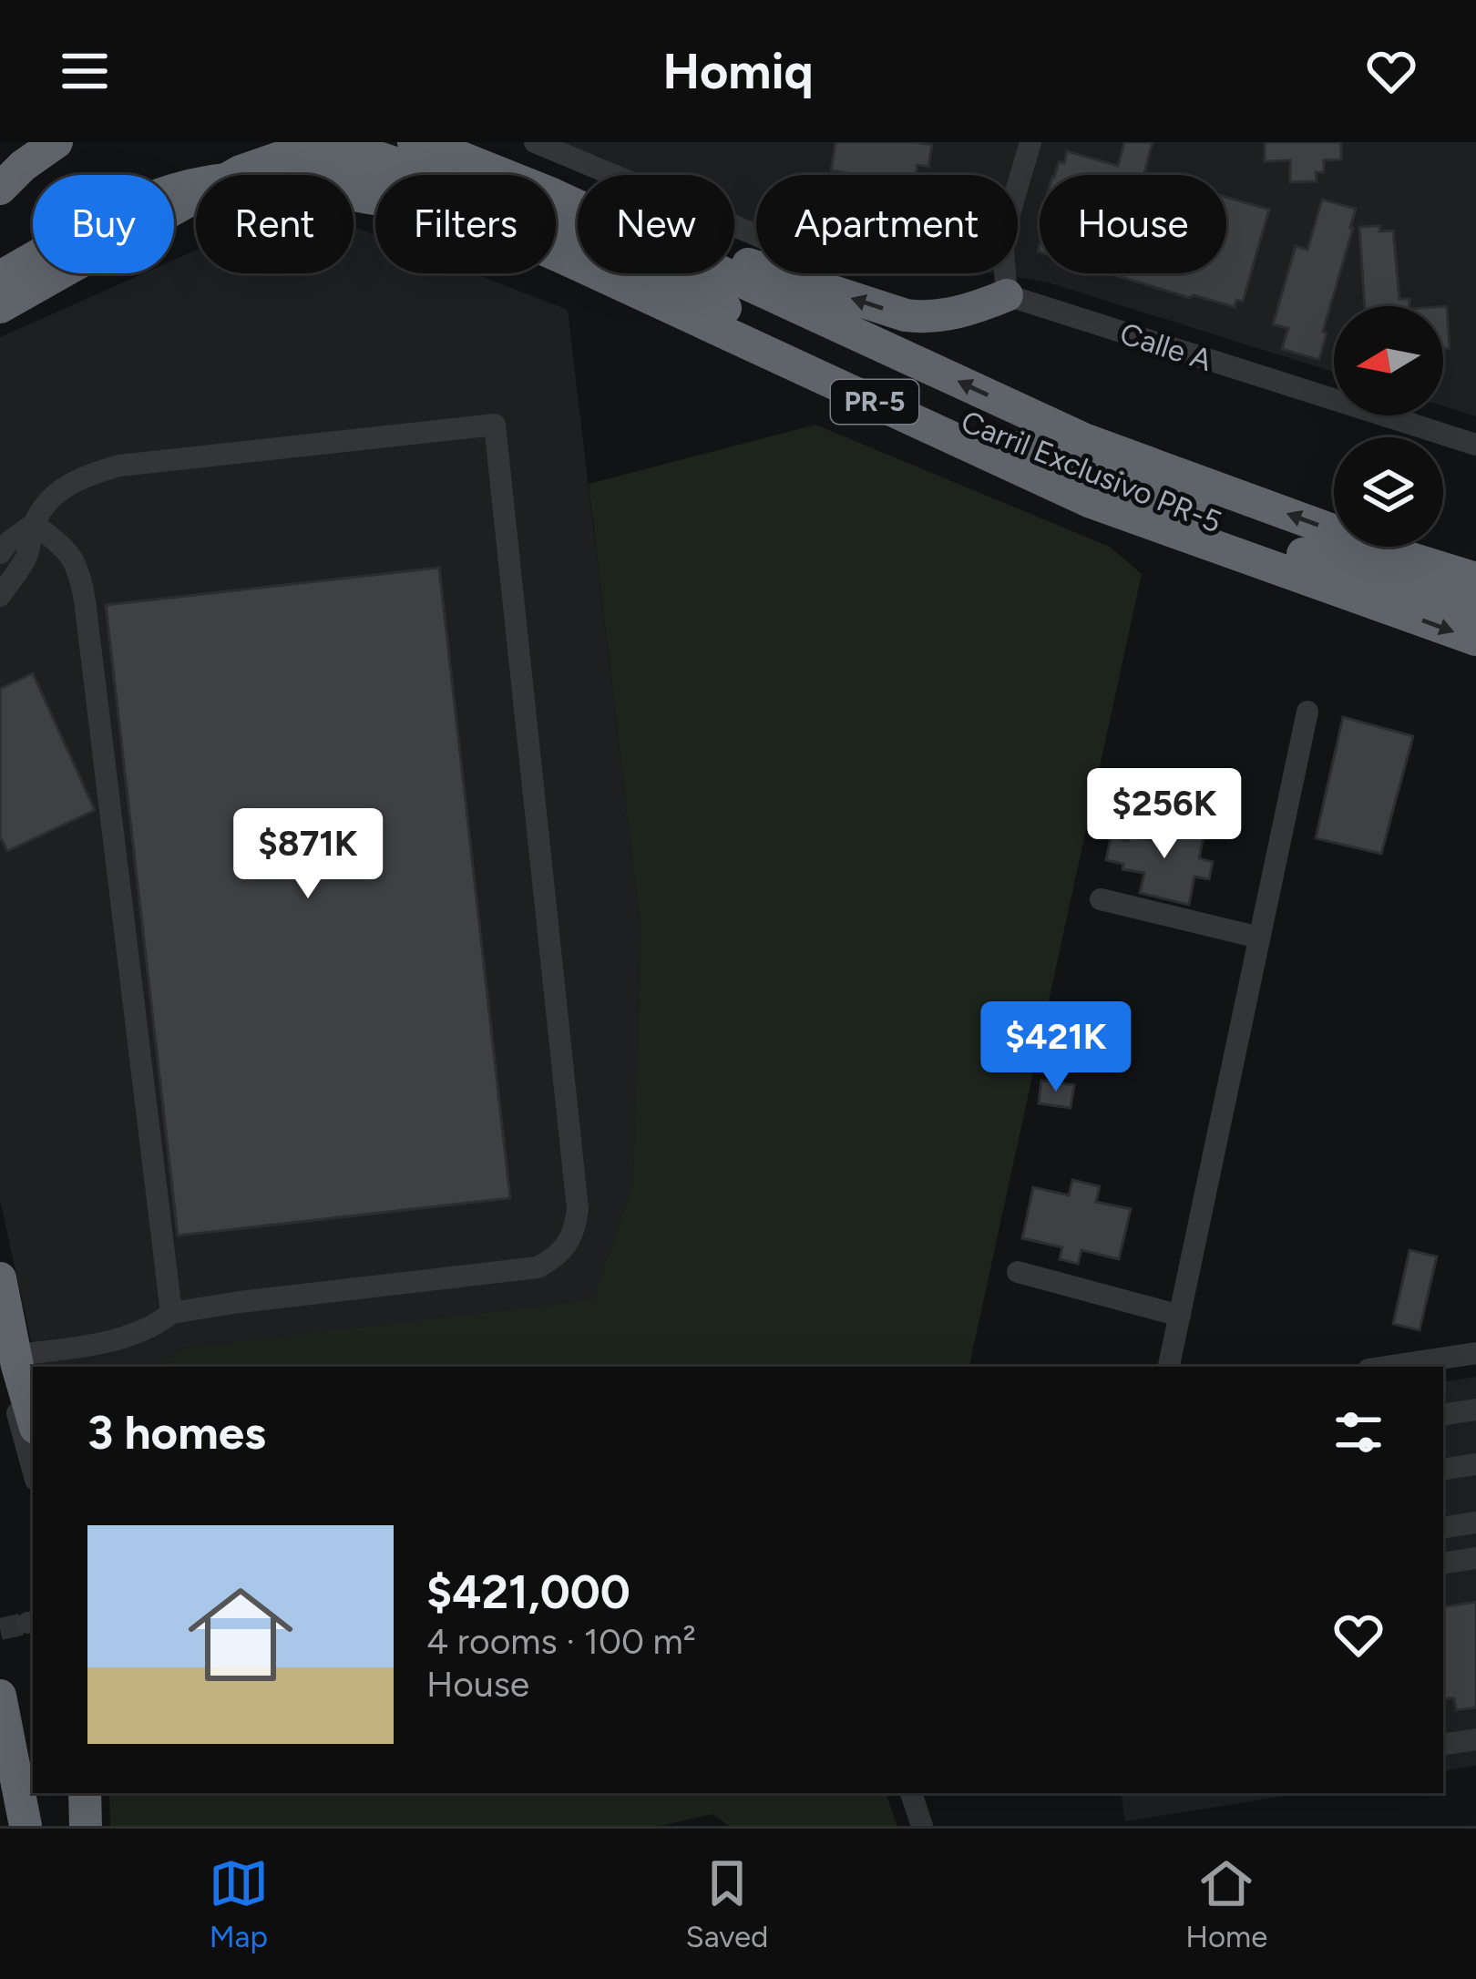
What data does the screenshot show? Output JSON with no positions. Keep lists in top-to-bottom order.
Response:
{
  "streets": {
    "highway": ["PR-5", "Carril Exclusivo PR-5"],
    "street": ["Calle A"]
  },
  "north": "left",
  "page": {
    "header": "Homiq",
    "chip": [
      "Buy",
      "Rent",
      "Filters",
      "New",
      "Apartment",
      "House"
    ],
    "price": ["$256K", "$871K", "$421K"],
    "heading": "3 homes",
    "list": [
      {
        "name": "$421,000",
        "note": "4 rooms · 100 m² · House"
      }
    ],
    "tabs": ["Map", "Saved", "Home"]
  }
}
